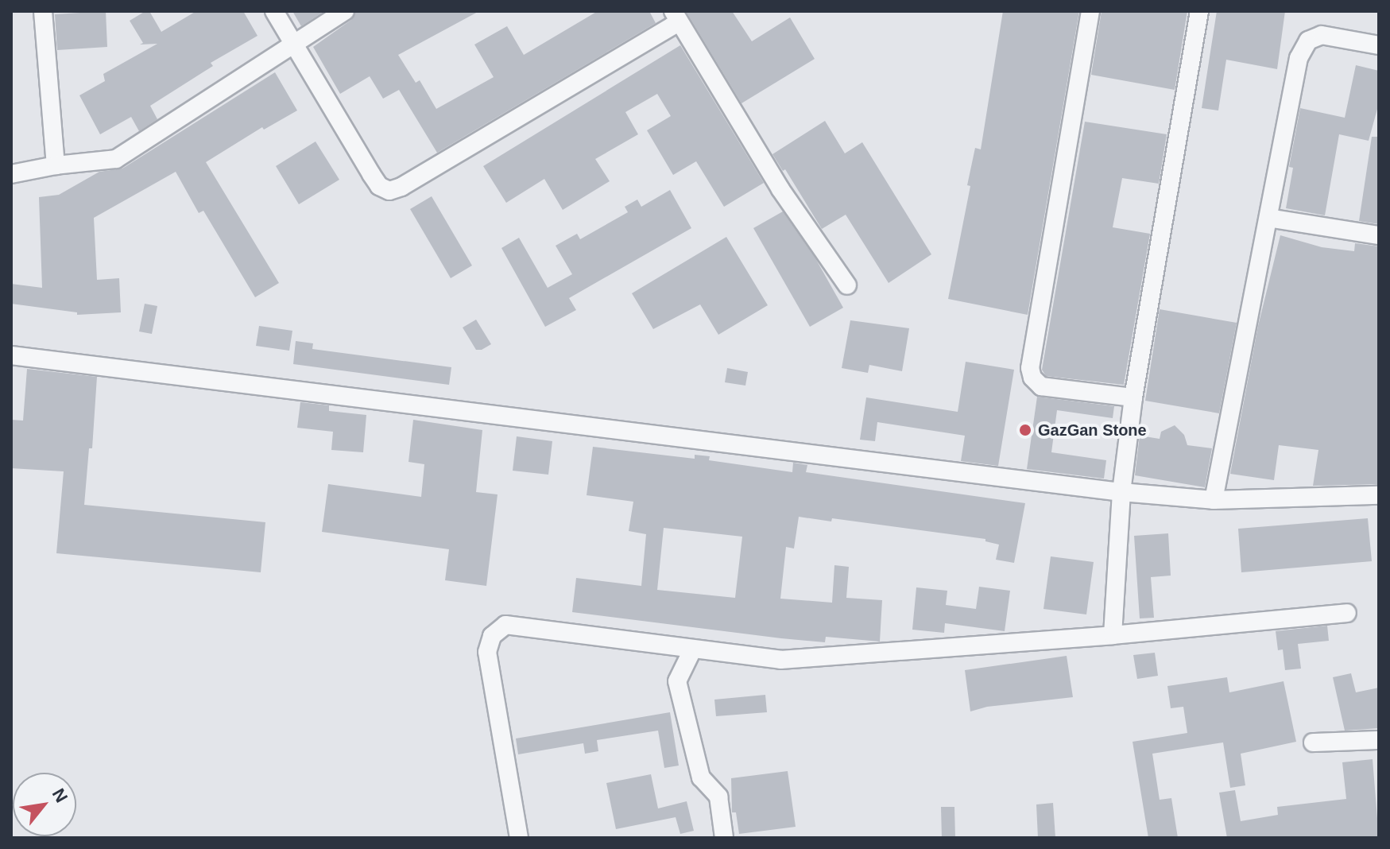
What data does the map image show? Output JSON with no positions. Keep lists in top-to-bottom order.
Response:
{
  "places": ["GazGan Stone"],
  "north": "top right"
}
